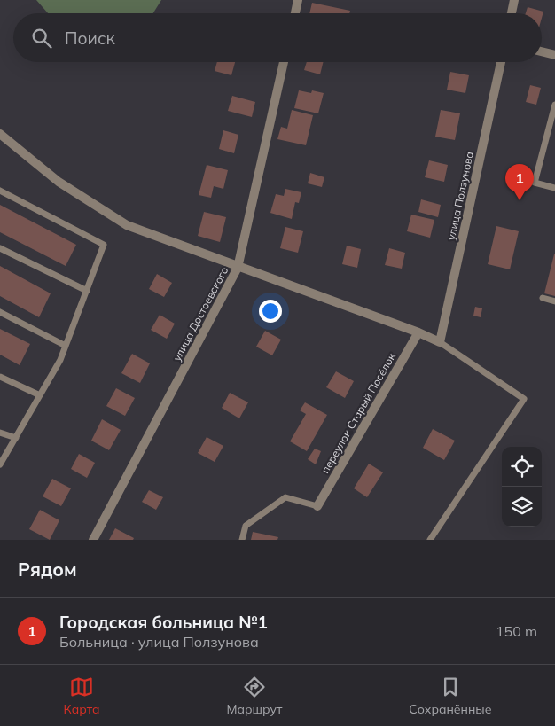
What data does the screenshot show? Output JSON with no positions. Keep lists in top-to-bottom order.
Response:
{
  "streets": {
    "street": ["улица Ползунова", "улица Достоевского", "переулок Старый Посёлок"]
  },
  "page": {
    "search": "Поиск",
    "pins": "1",
    "heading": "Рядом",
    "list": [
      {
        "mark": "1",
        "name": "Городская больница №1",
        "note": "Больница · улица Ползунова",
        "value": "150 m"
      }
    ],
    "nav": ["Карта", "Маршрут", "Сохранённые"]
  }
}
